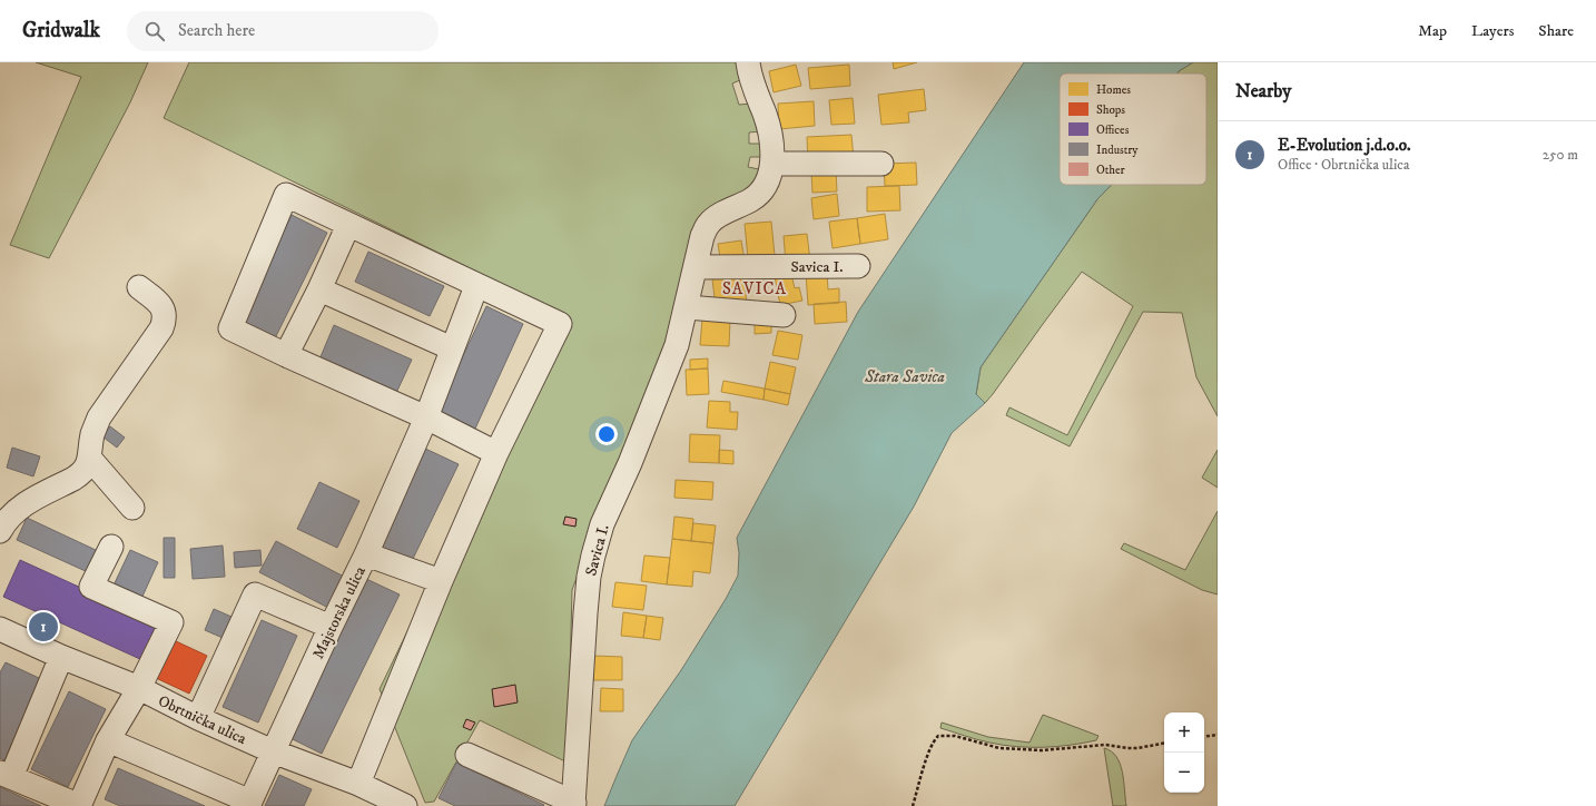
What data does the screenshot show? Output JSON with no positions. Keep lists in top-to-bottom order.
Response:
{
  "streets": {
    "street": ["Savica I.", "Majstorska ulica", "Obrtnička ulica"]
  },
  "crossings": [
    ["Majstorska ulica", "Obrtnička ulica"]
  ],
  "districts": ["SAVICA"],
  "water": ["Stara Savica"],
  "legend": [
    "Homes",
    "Shops",
    "Offices",
    "Industry",
    "Other"
  ],
  "page": {
    "header": "Gridwalk",
    "search": "Search here",
    "nav": ["Map", "Layers", "Share"],
    "heading": "Nearby",
    "list": [
      {
        "mark": "1",
        "name": "E-Evolution j.d.o.o.",
        "note": "Office · Obrtnička ulica",
        "value": "250 m"
      }
    ],
    "pins": "1",
    "map_buttons": ["+", "−"]
  }
}
